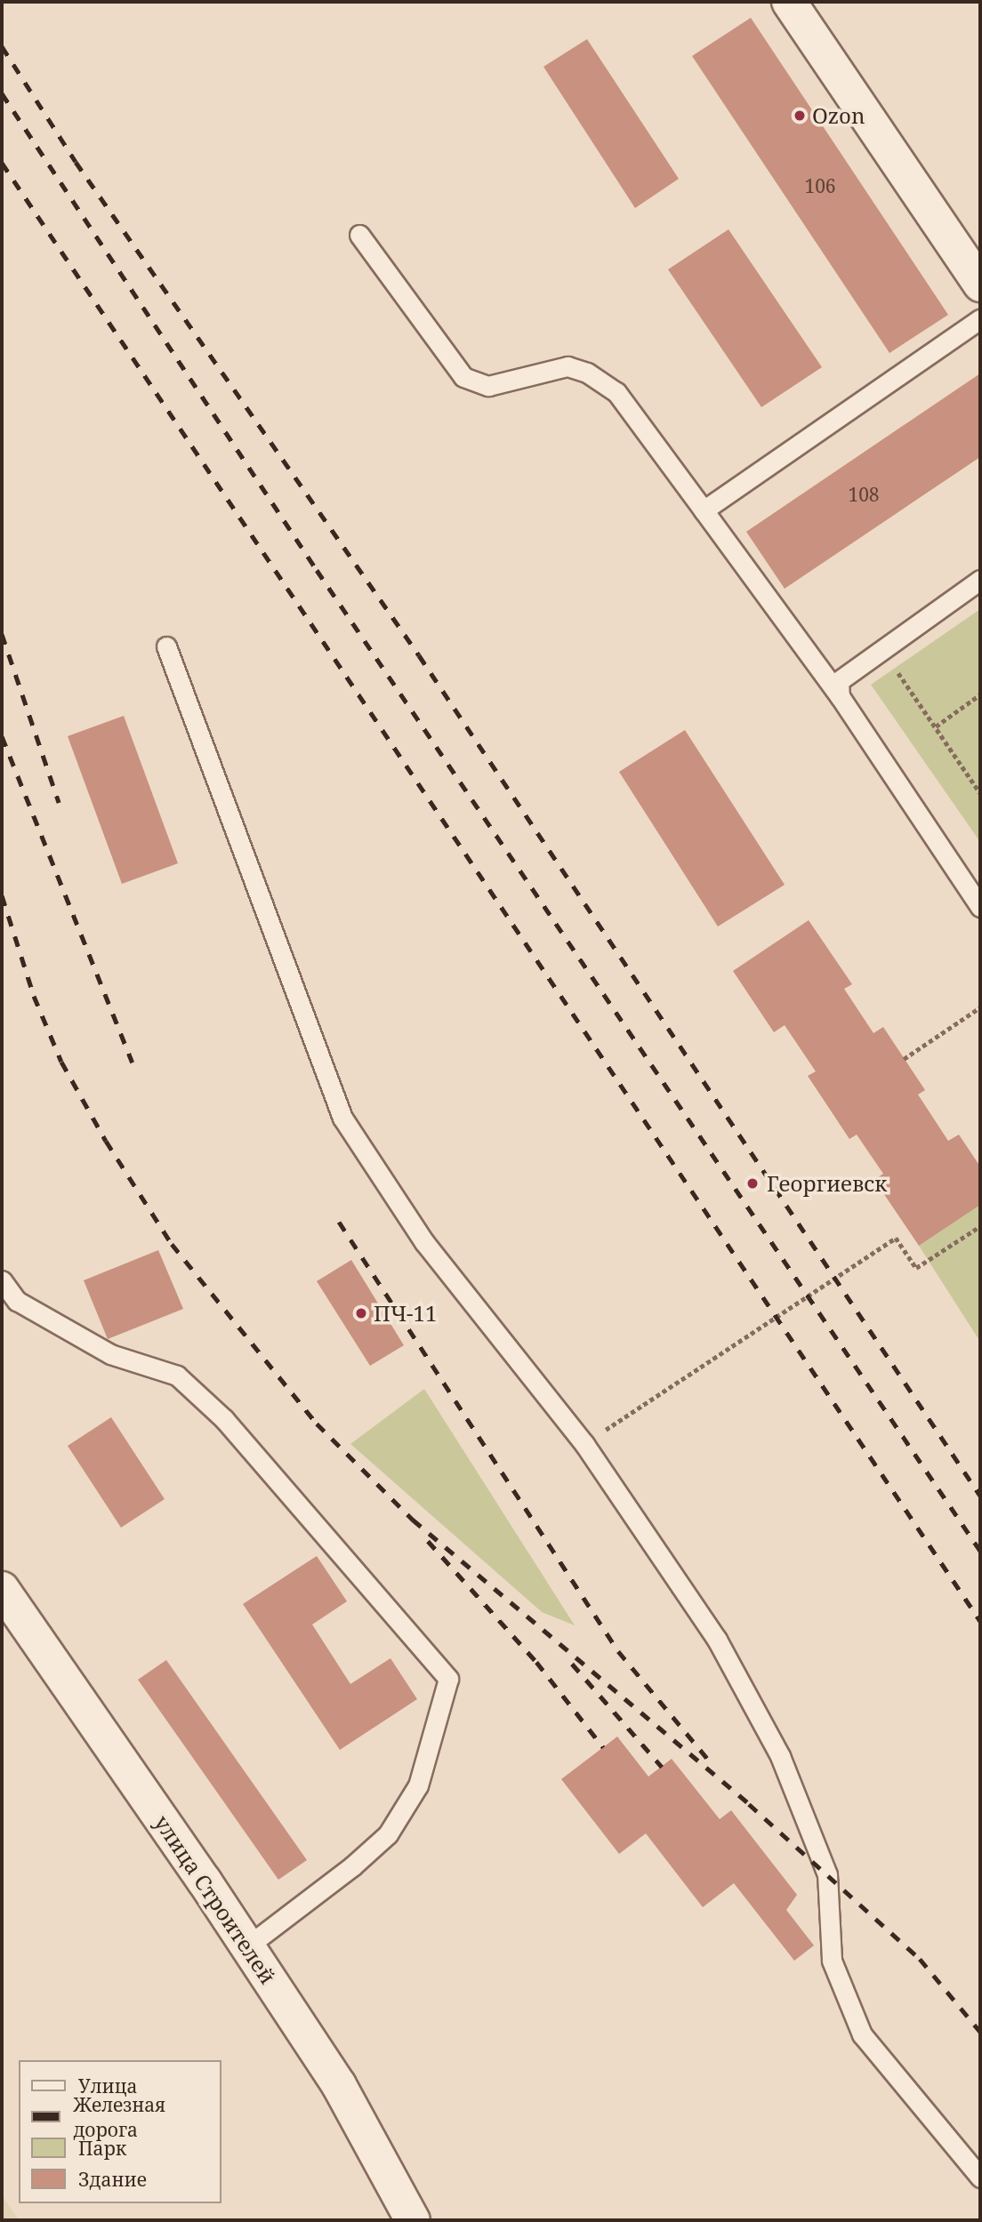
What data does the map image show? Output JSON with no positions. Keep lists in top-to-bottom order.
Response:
{
  "streets": {
    "street": ["улица Строителей"]
  },
  "places": ["Ozon", "Георгиевск", "ПЧ-11"],
  "house_numbers": ["106", "108"],
  "legend": [
    "Улица",
    "Железная дорога",
    "Парк",
    "Здание"
  ]
}
